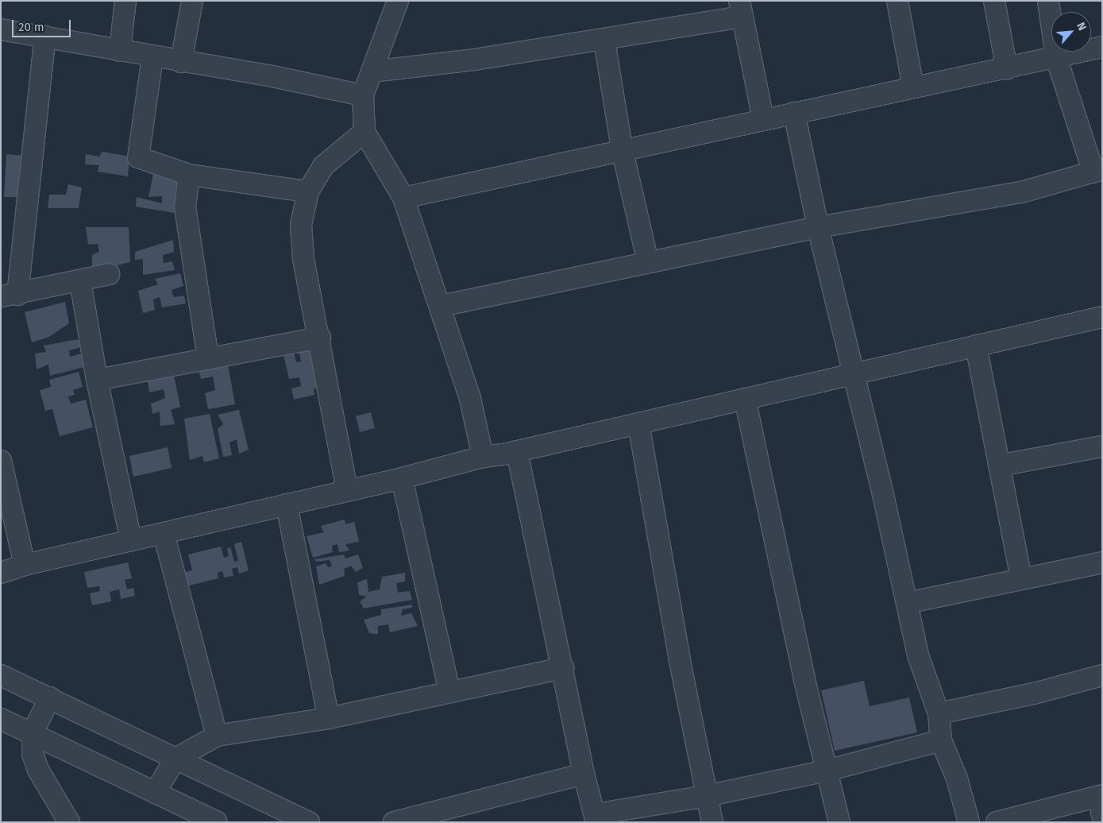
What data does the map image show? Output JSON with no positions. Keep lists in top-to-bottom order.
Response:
{
  "scale_bar": "20 m",
  "north": "top right"
}
